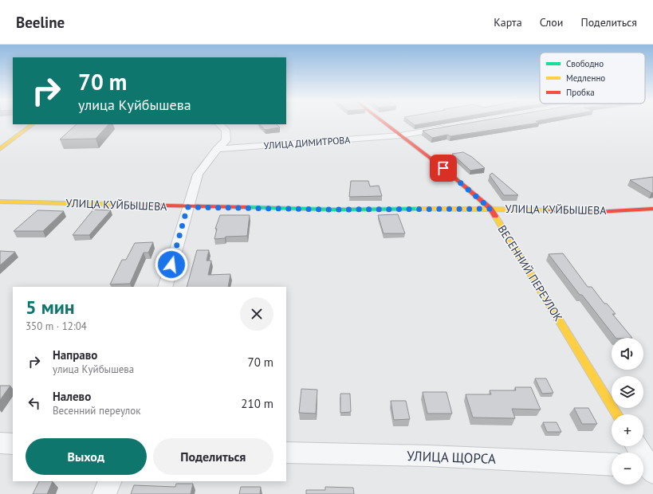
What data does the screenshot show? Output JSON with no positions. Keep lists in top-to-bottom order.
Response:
{
  "streets": {
    "street": [
      "УЛИЦА ДИМИТРОВА",
      "УЛИЦА КУЙБЫШЕВА",
      "ВЕСЕННИЙ ПЕРЕУЛОК",
      "УЛИЦА ЩОРСА"
    ]
  },
  "crossings": [
    ["УЛИЦА ДИМИТРОВА", "ВЕСЕННИЙ ПЕРЕУЛОК"],
    ["УЛИЦА КУЙБЫШЕВА", "ВЕСЕННИЙ ПЕРЕУЛОК"]
  ],
  "legend": ["Свободно", "Медленно", "Пробка"],
  "page": {
    "header": "Beeline",
    "nav": ["Карта", "Слои", "Поделиться"],
    "turn": ["70 m", "улица Куйбышева"],
    "heading": ["5 мин", "350 m · 12:04"],
    "map_buttons": ["+", "−"],
    "list": [
      {
        "name": "Направо",
        "note": "улица Куйбышева",
        "value": "70 m"
      },
      {
        "name": "Налево",
        "note": "Весенний переулок",
        "value": "210 m"
      }
    ],
    "buttons": ["Выход", "Поделиться"]
  }
}
